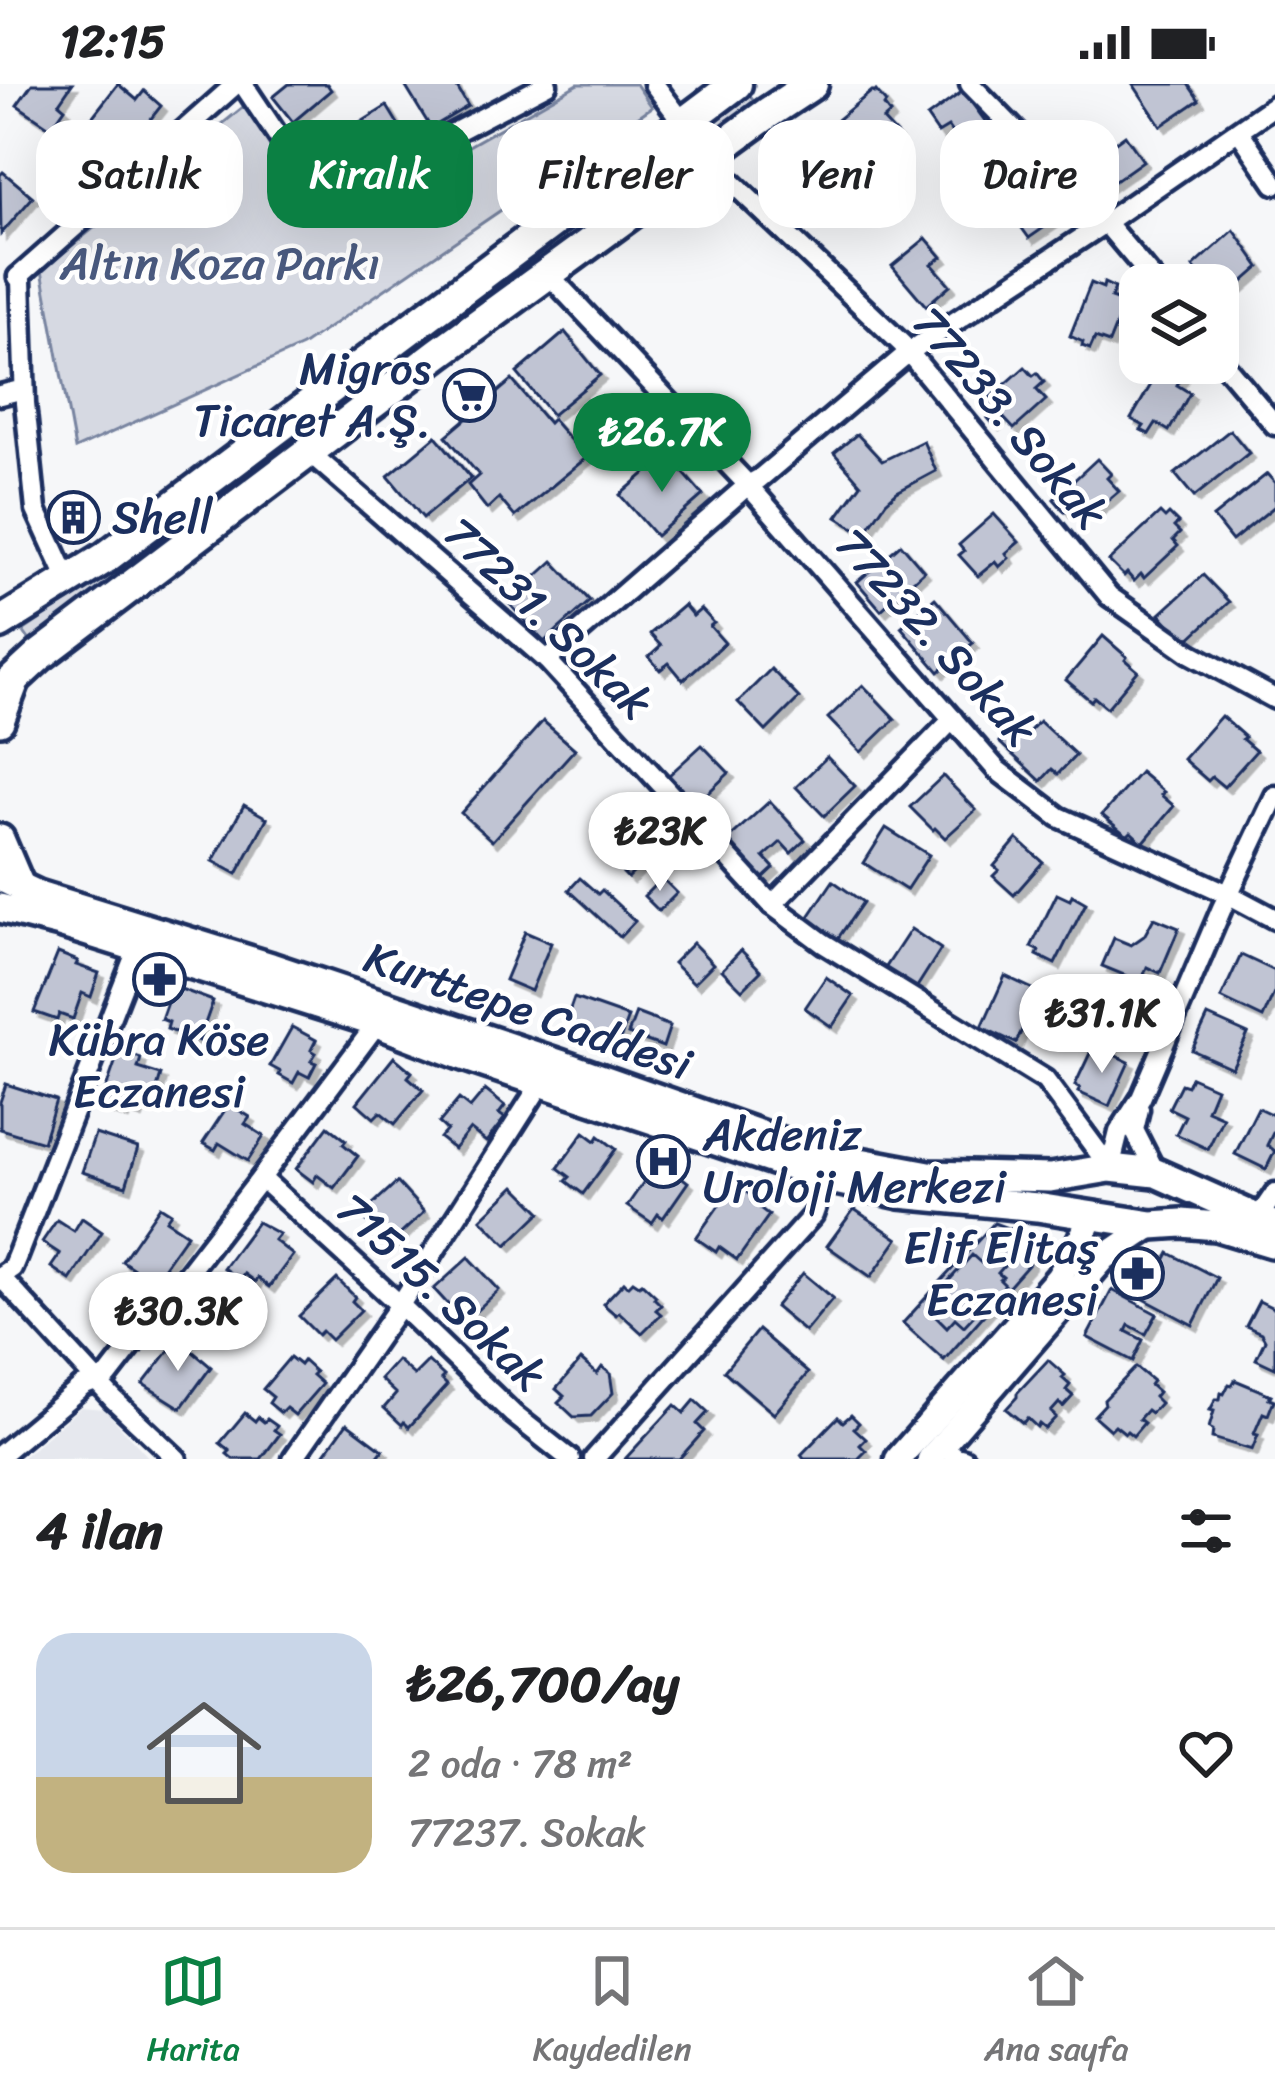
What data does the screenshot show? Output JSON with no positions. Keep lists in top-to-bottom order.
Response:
{
  "streets": {
    "main road": ["Kurttepe Caddesi"],
    "street": [
      "77233. Sokak",
      "77231. Sokak",
      "77232. Sokak",
      "71515. Sokak"
    ]
  },
  "crossings": [
    ["77231. Sokak", "Kurttepe Caddesi"]
  ],
  "parks": ["Altın Koza Parkı"],
  "places": {
    "supermarket": ["Migros Ticaret A.Ş."],
    "building": ["Shell"],
    "pharmacy": ["Kübra Köse Eczanesi", "Elif Elitaş Eczanesi"],
    "hospital": ["Akdeniz Uroloji Merkezi"]
  },
  "page": {
    "status": "12:15",
    "chip": [
      "Satılık",
      "Kiralık",
      "Filtreler",
      "Yeni",
      "Daire"
    ],
    "price": [
      "₺26.7K",
      "₺23K",
      "₺31.1K",
      "₺30.3K"
    ],
    "heading": "4 ilan",
    "list": [
      {
        "name": "₺26,700/ay",
        "note": "2 oda · 78 m² · 77237. Sokak"
      }
    ],
    "tabs": ["Harita", "Kaydedilen", "Ana sayfa"]
  }
}
